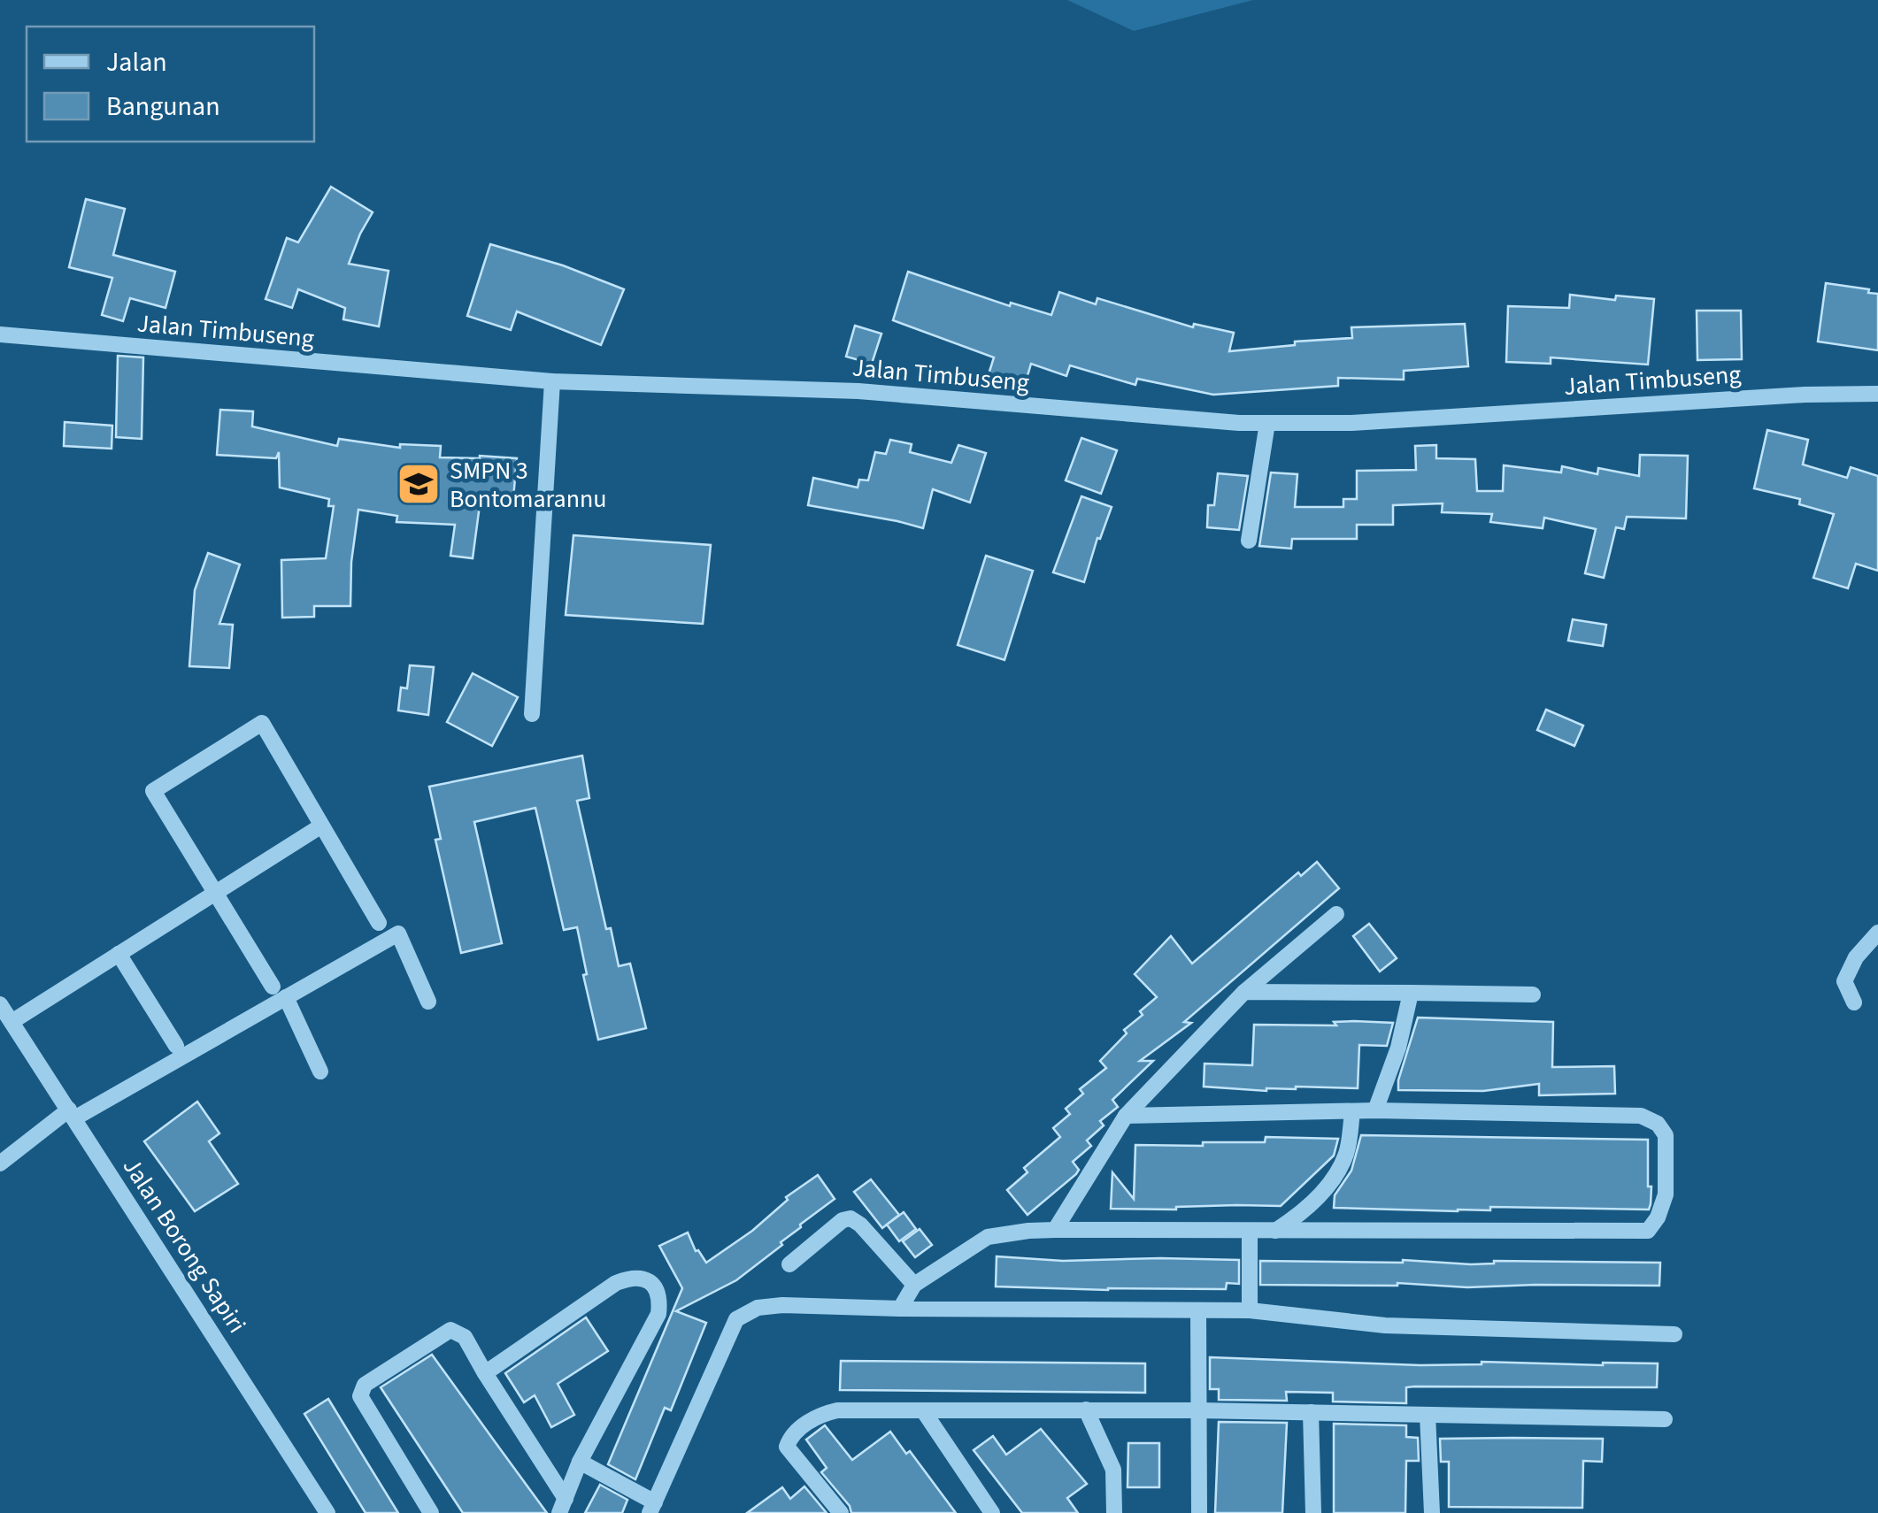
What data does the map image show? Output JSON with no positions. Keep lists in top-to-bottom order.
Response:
{
  "streets": {
    "street": ["Jalan Timbuseng", "Jalan Borong Sapiri"]
  },
  "places": {
    "school or university": ["SMPN 3 Bontomarannu"]
  },
  "legend": ["Jalan", "Bangunan"]
}
